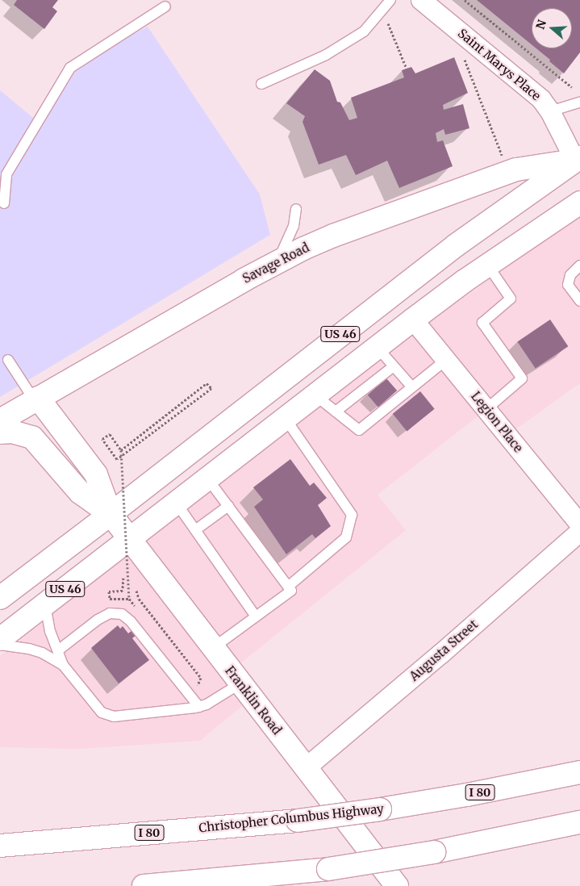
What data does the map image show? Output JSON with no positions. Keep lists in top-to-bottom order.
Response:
{
  "streets": {
    "main road": [
      "Savage Road",
      "US 46",
      "Franklin Road",
      "I 80",
      "Christopher Columbus Highway"
    ],
    "street": ["Saint Marys Place", "Legion Place", "Augusta Street"]
  },
  "crossings": [
    ["Saint Marys Place", "Savage Road"],
    ["Saint Marys Place", "US 46"],
    ["Savage Road", "US 46"],
    ["Savage Road", "Franklin Road"],
    ["US 46", "Legion Place"],
    ["US 46", "Franklin Road"],
    ["Augusta Street", "Franklin Road"]
  ],
  "north": "left"
}
